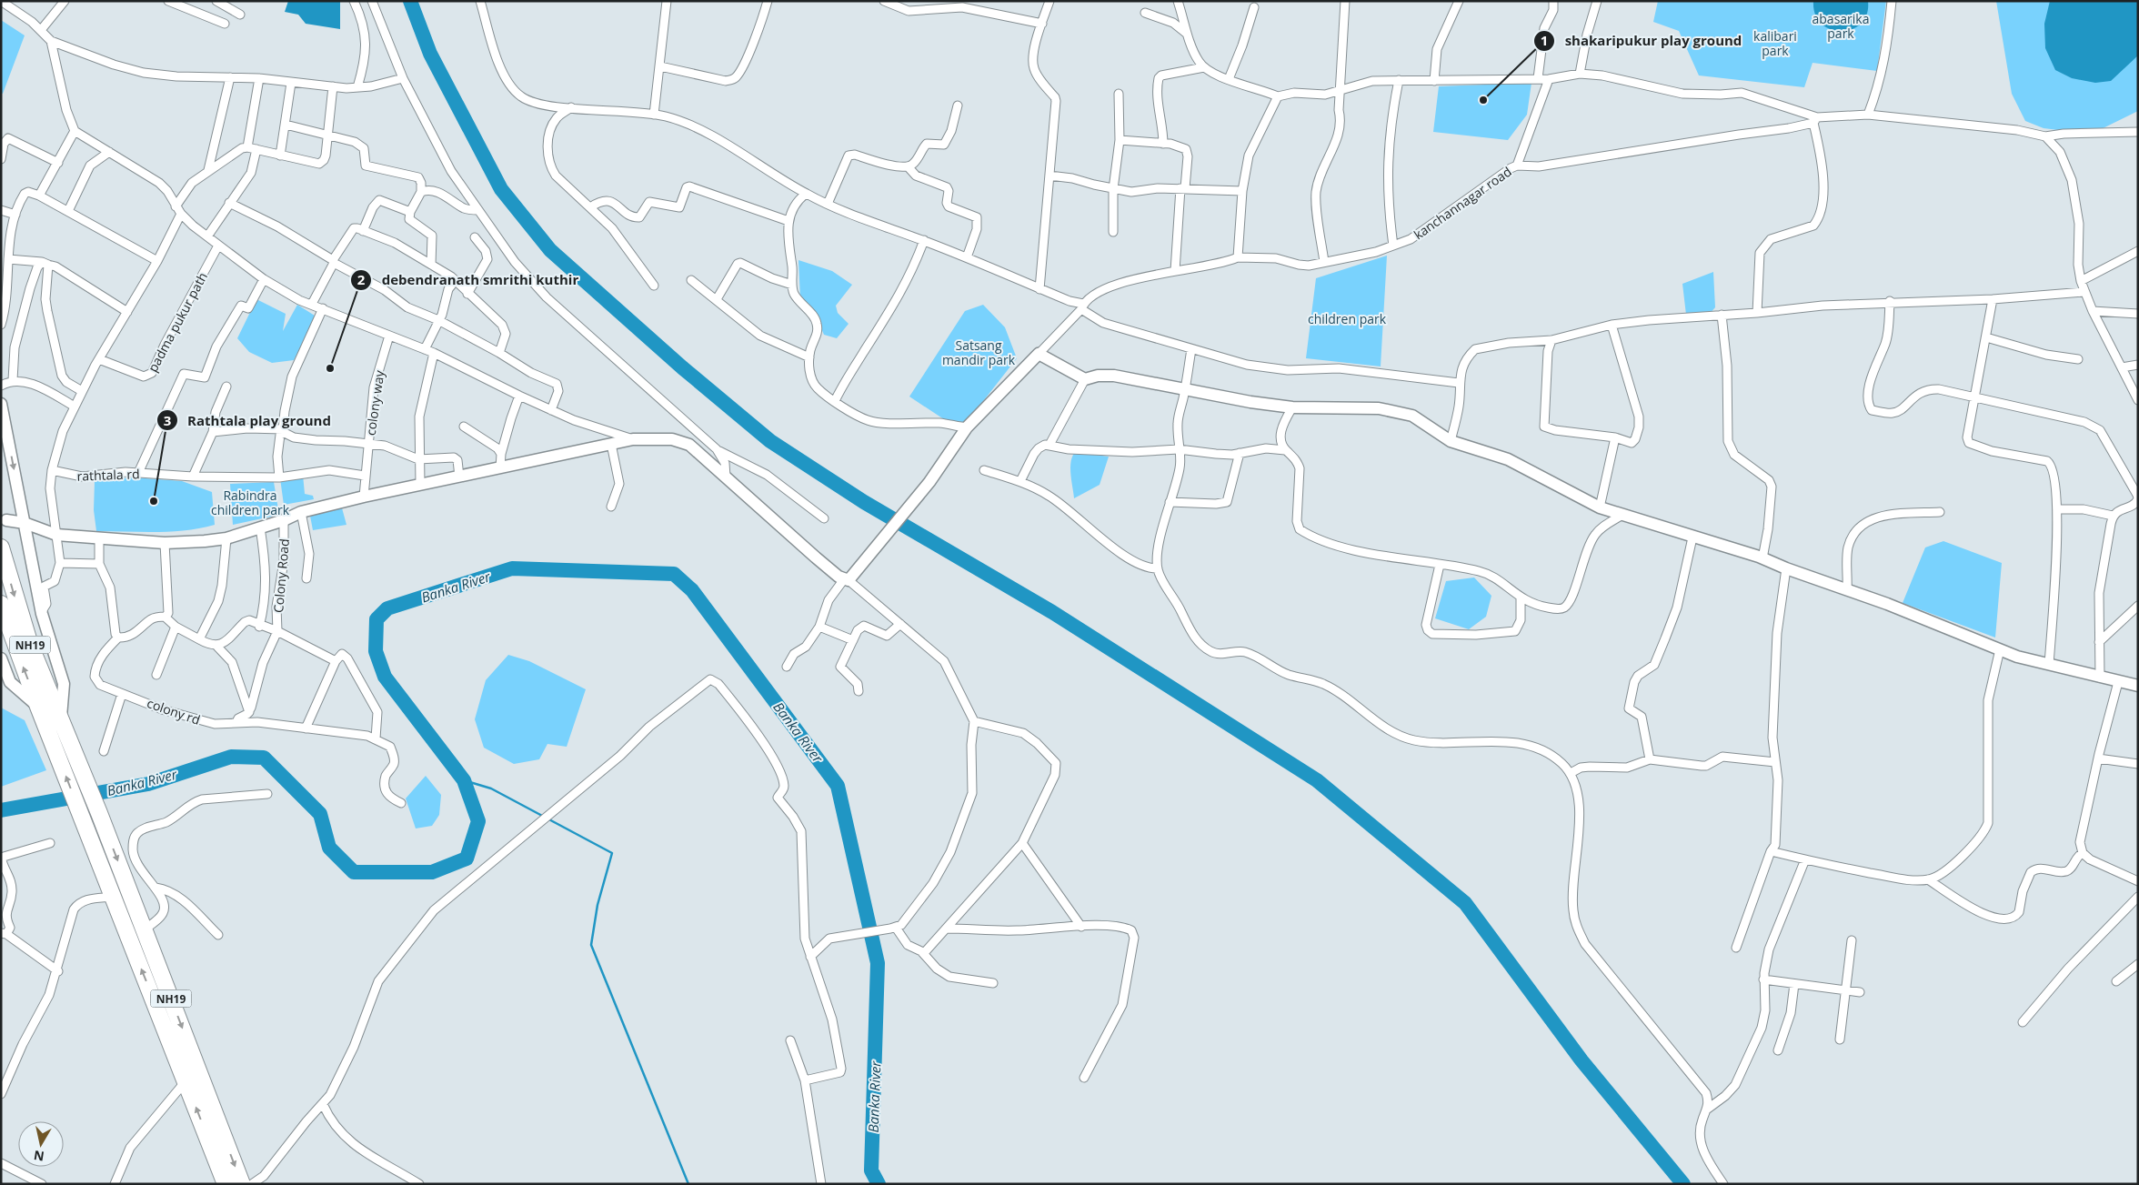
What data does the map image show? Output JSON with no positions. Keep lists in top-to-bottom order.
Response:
{
  "streets": {
    "highway": ["NH19"],
    "street": [
      "kanchannagar road",
      "padma pukur path",
      "colony way",
      "rathtala rd",
      "Colony Road",
      "colony rd"
    ]
  },
  "crossings": [
    ["colony way", "rathtala rd"]
  ],
  "water": ["Banka River"],
  "parks": [
    "abasarika park",
    "kalibari park",
    "children park",
    "Satsang mandir park",
    "Rabindra children park"
  ],
  "places": ["shakaripukur play ground", "debendranath smrithi kuthir", "Rathtala play ground"],
  "north": "bottom"
}
